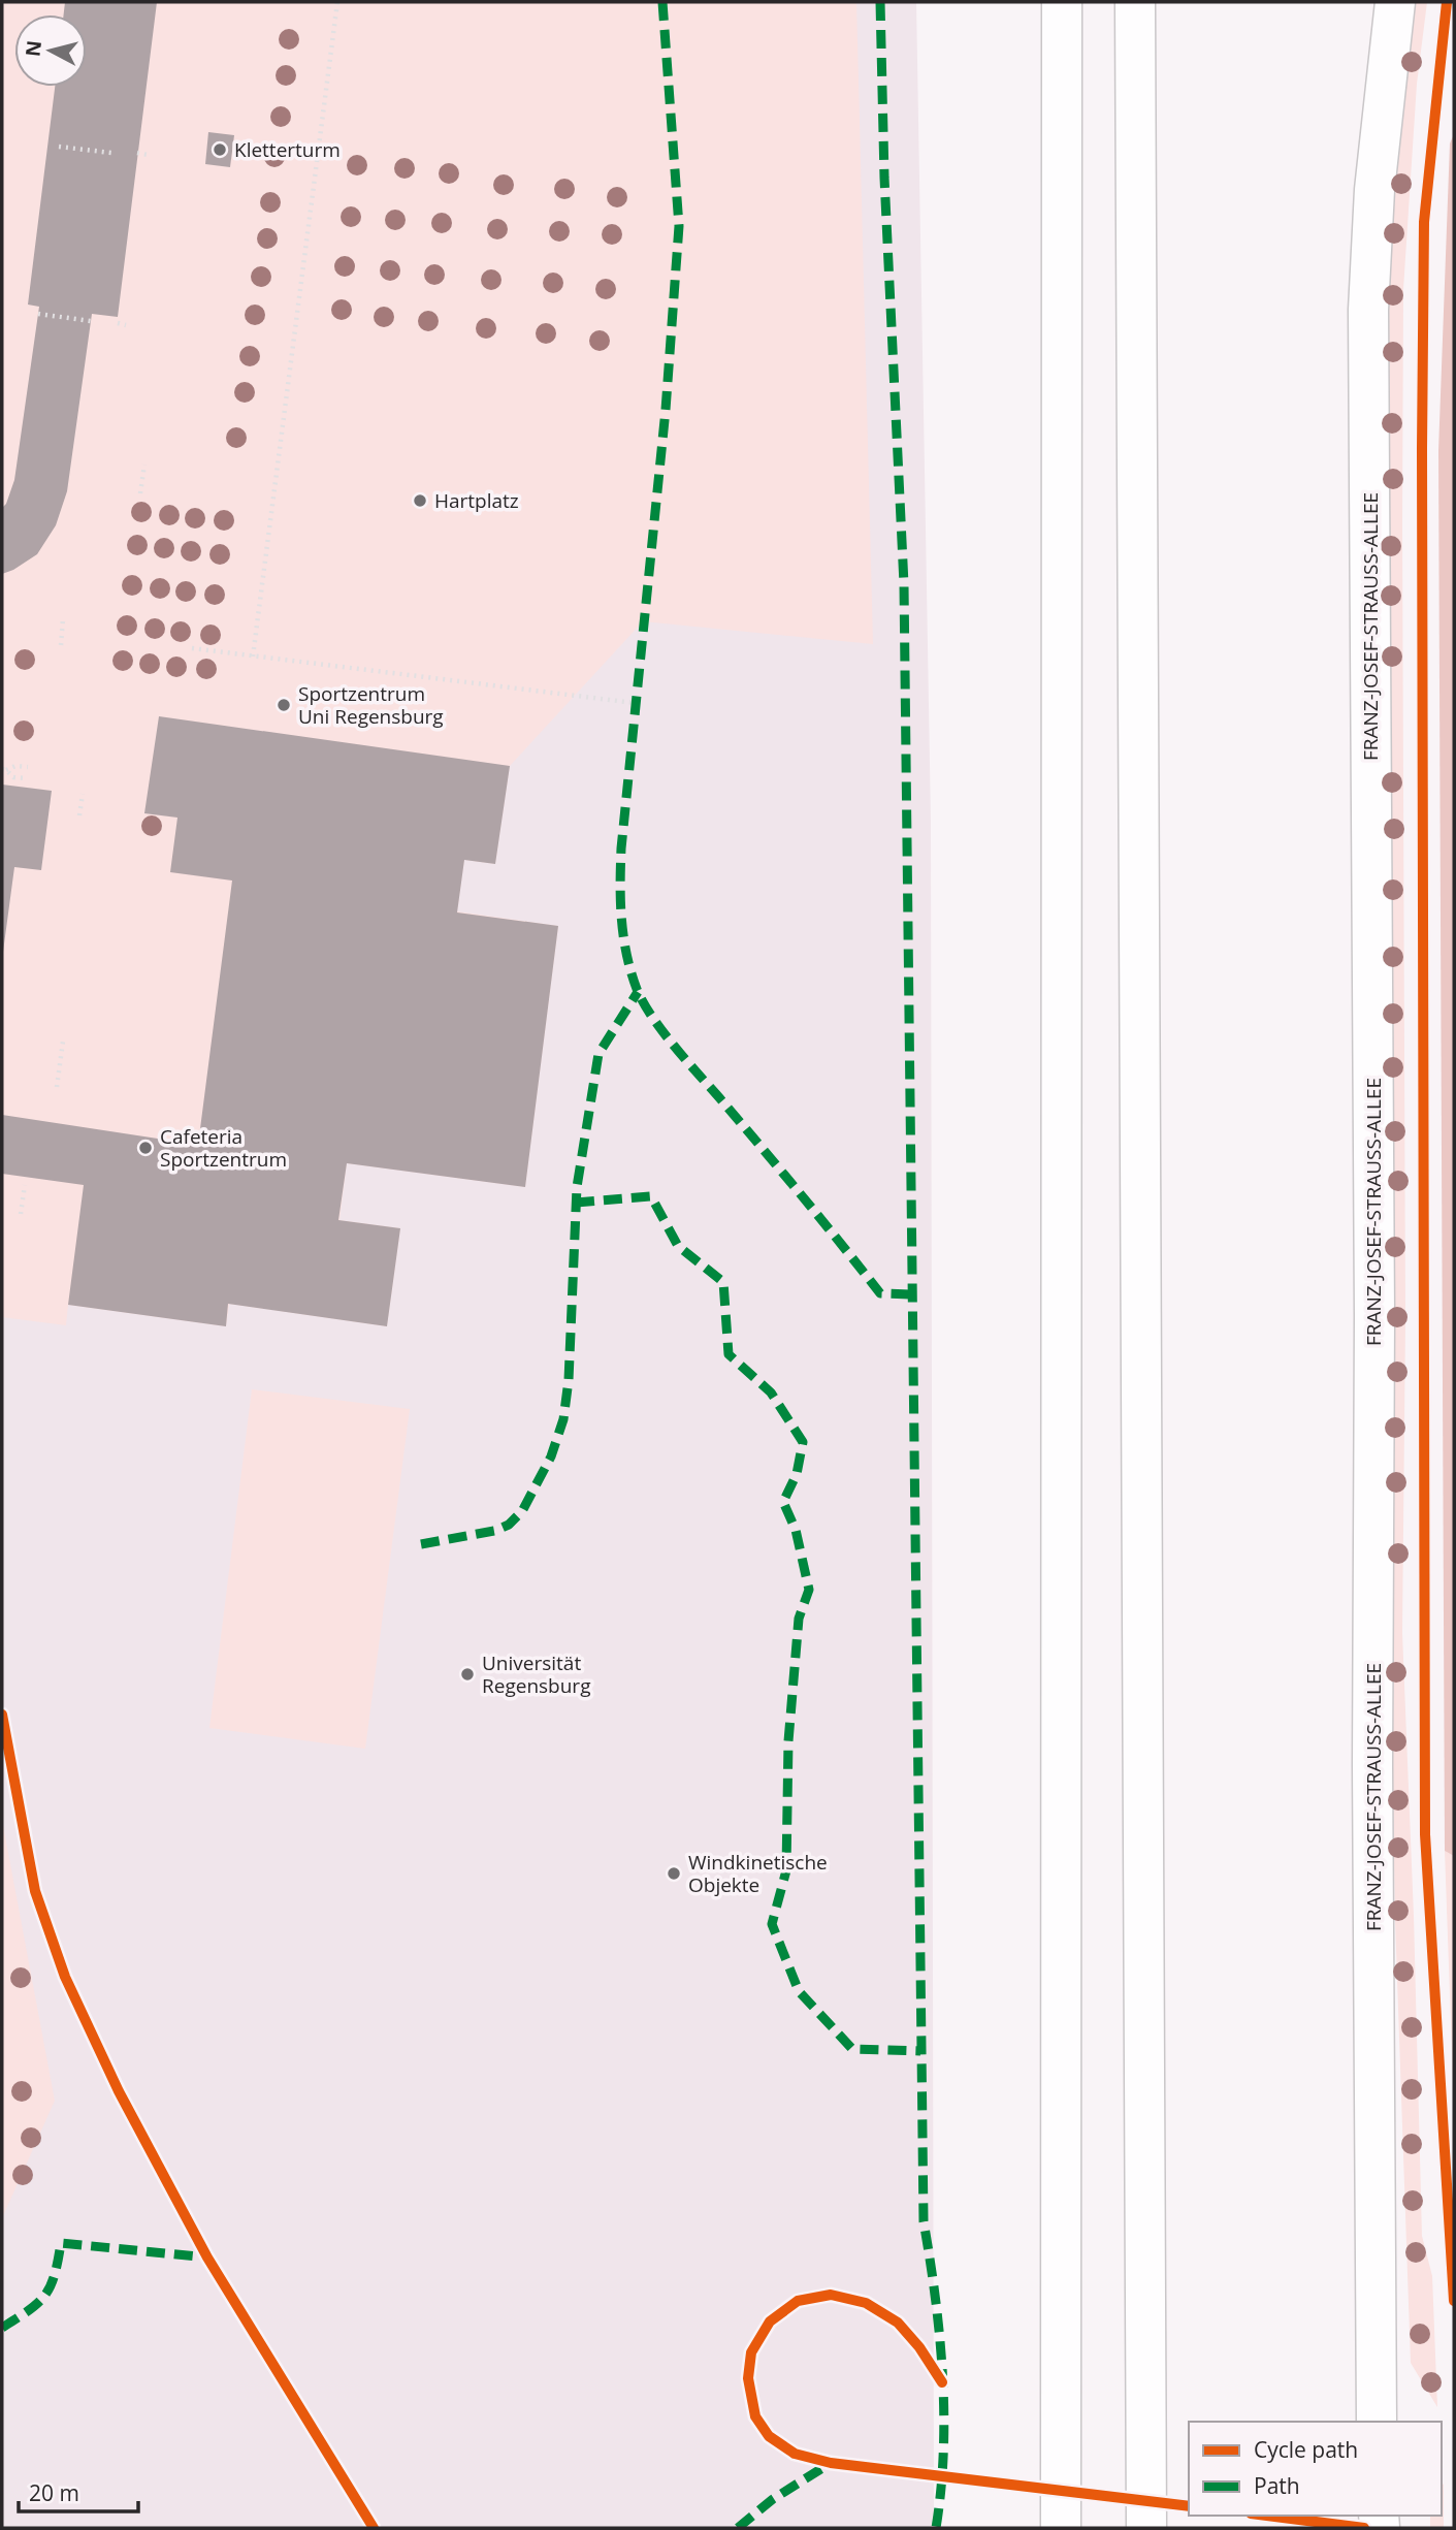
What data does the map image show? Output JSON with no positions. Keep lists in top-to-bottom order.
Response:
{
  "streets": {
    "main road": ["FRANZ-JOSEF-STRAUSS-ALLEE"]
  },
  "places": [
    "Kletterturm",
    "Hartplatz",
    "Sportzentrum Uni Regensburg",
    "Cafeteria Sportzentrum",
    "Universität Regensburg",
    "Windkinetische Objekte"
  ],
  "legend": ["Cycle path", "Path"],
  "scale_bar": "20 m",
  "north": "left"
}
